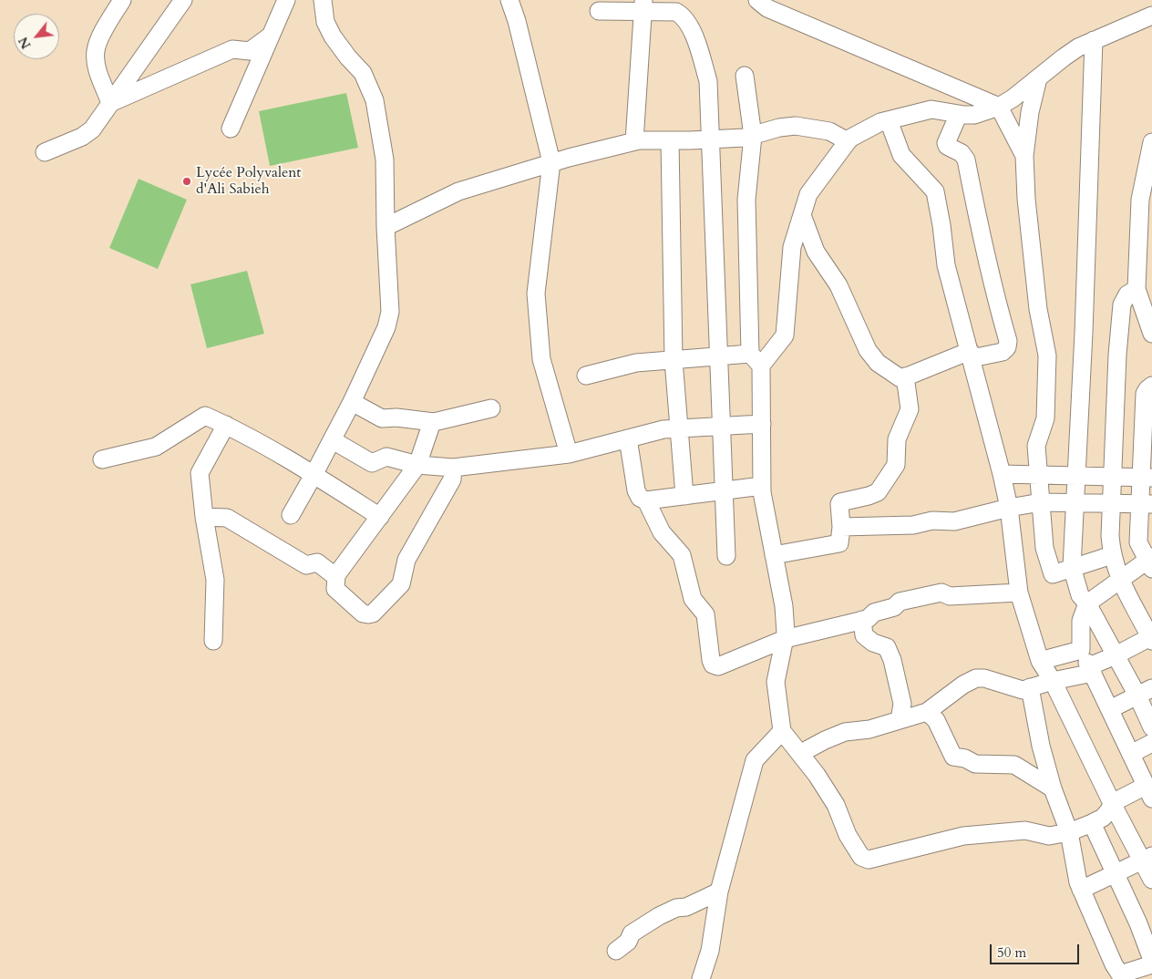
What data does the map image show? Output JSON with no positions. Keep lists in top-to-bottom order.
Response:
{
  "places": ["Lycée Polyvalent d'Ali Sabieh"],
  "scale_bar": "50 m",
  "north": "bottom left"
}
